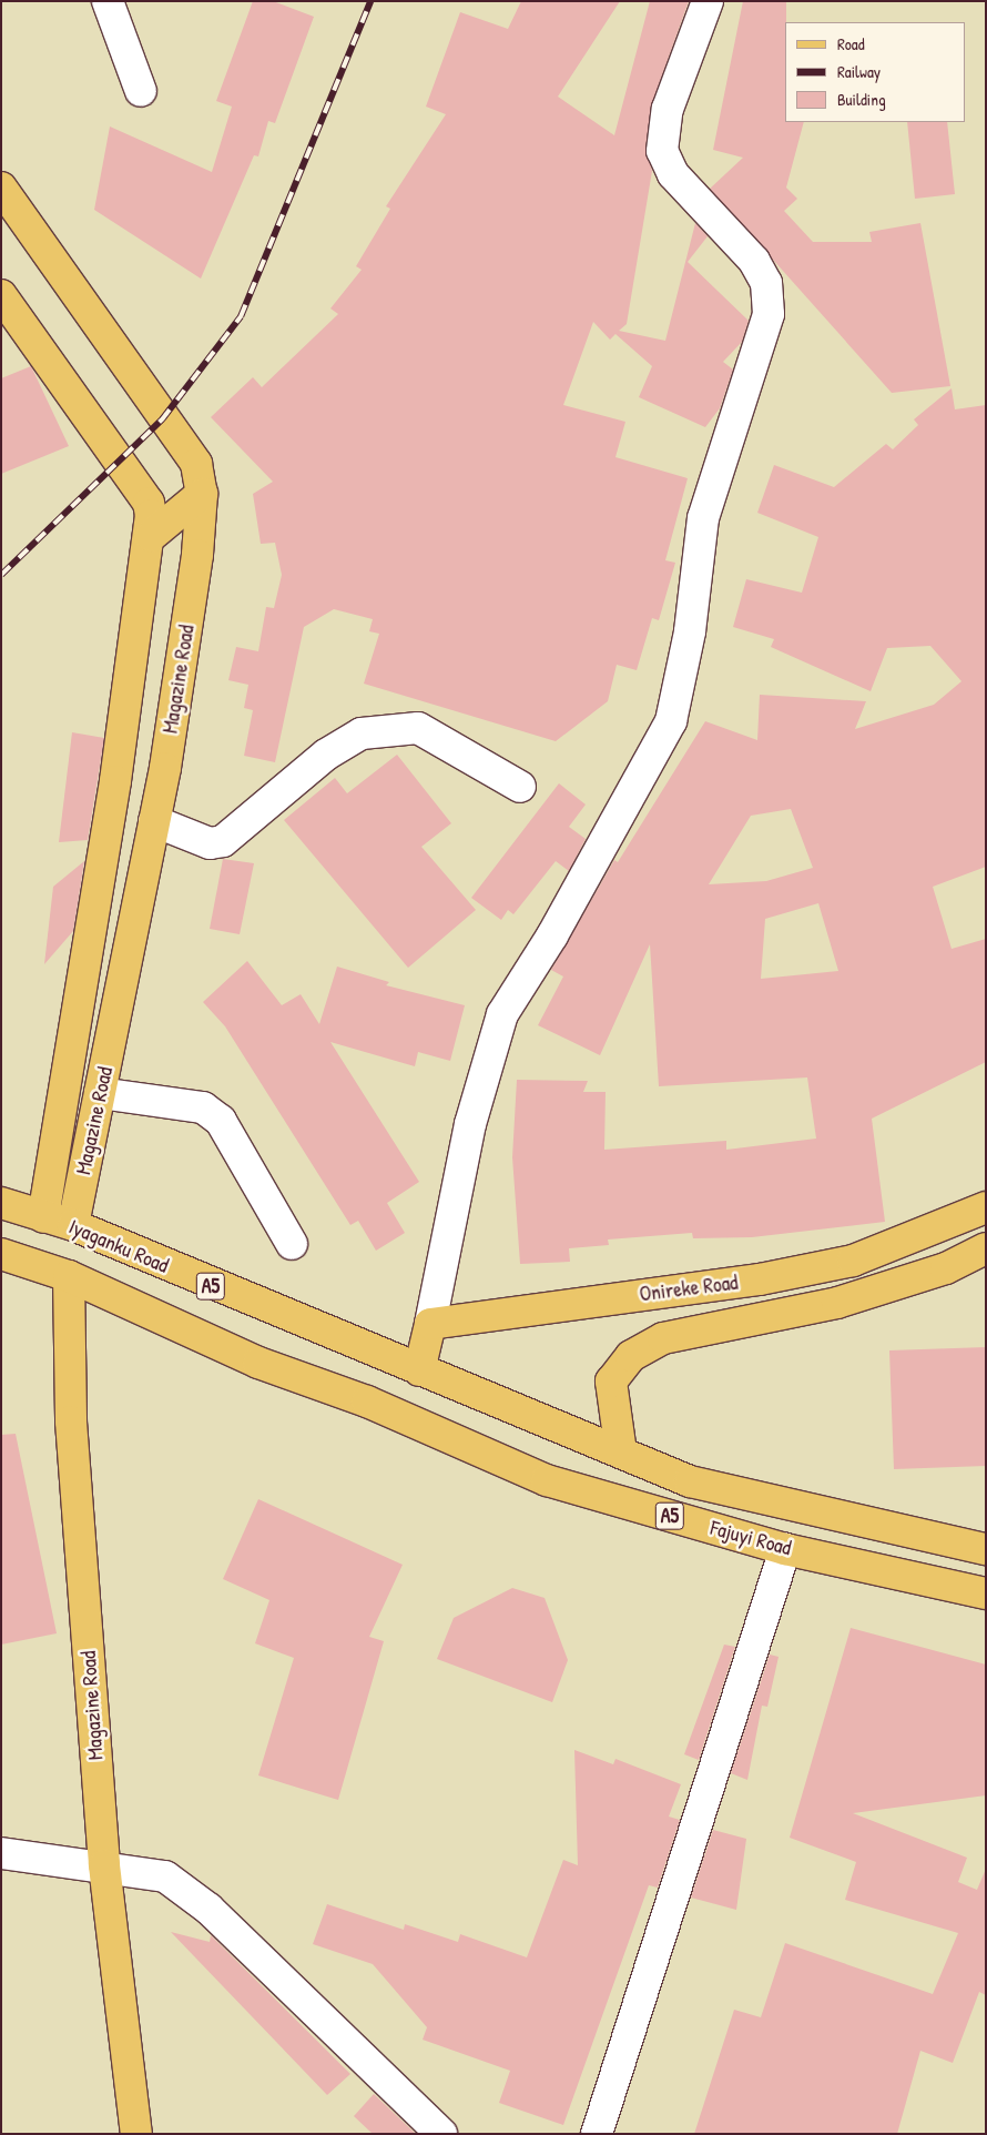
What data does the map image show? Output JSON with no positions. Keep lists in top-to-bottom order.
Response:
{
  "streets": {
    "main road": [
      "Magazine Road",
      "Iyaganku Road",
      "A5",
      "Onireke Road",
      "Fajuyi Road"
    ]
  },
  "crossings": [
    ["Magazine Road", "Iyaganku Road"],
    ["Magazine Road", "A5"],
    ["Magazine Road", "Fajuyi Road"],
    ["Iyaganku Road", "Fajuyi Road"],
    ["A5", "Fajuyi Road"],
    ["Onireke Road", "Fajuyi Road"]
  ],
  "legend": ["Road", "Railway", "Building"]
}
